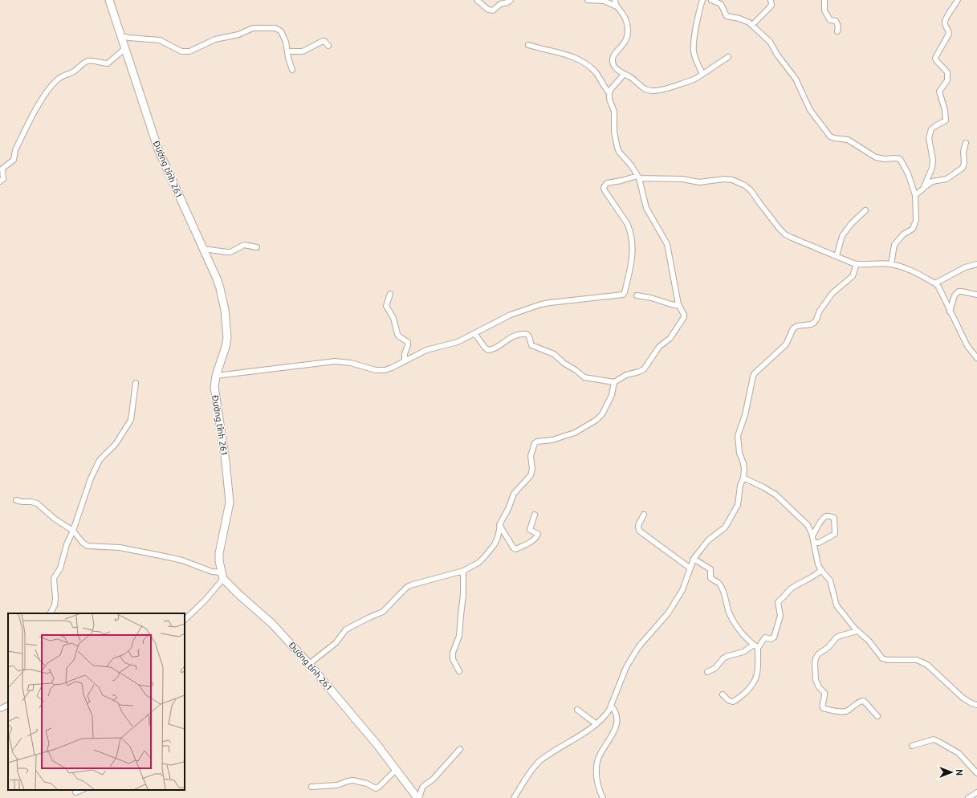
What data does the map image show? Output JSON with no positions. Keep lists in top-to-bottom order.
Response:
{
  "streets": {
    "main road": ["Đường tỉnh 261"]
  },
  "north": "right"
}
